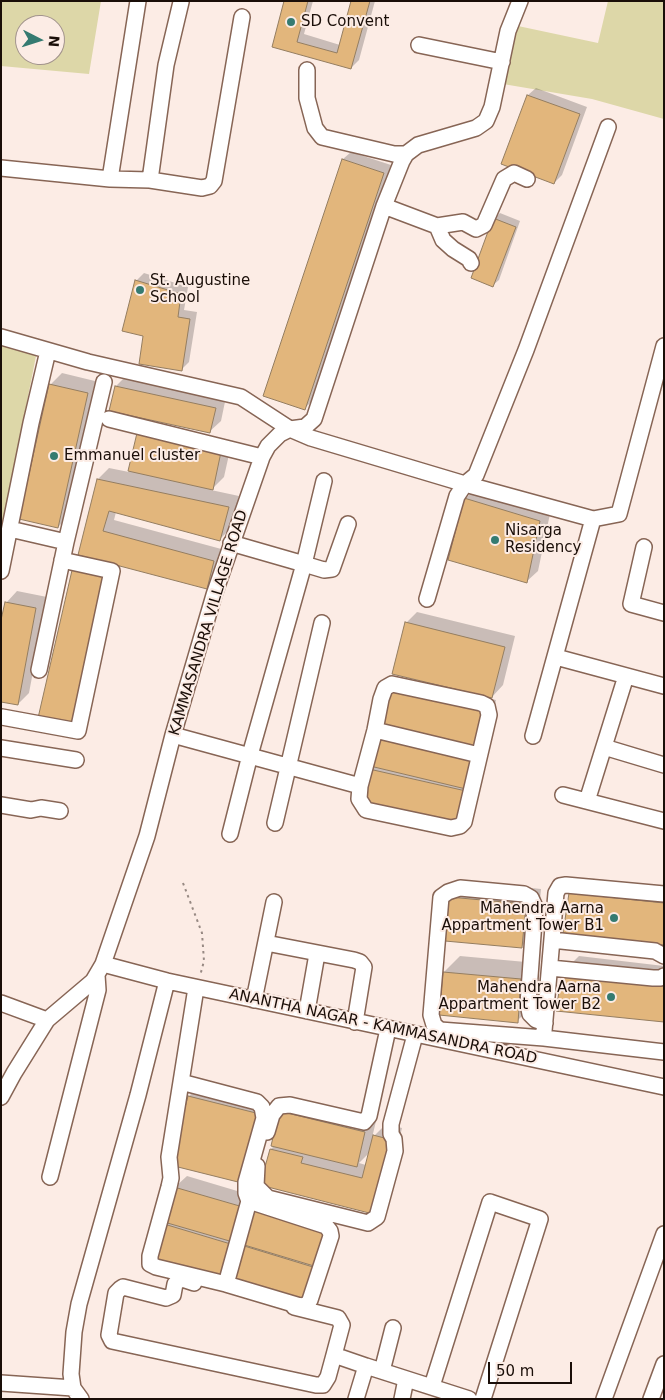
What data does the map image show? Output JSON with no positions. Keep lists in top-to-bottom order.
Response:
{
  "streets": {
    "street": ["KAMMASANDRA VILLAGE ROAD", "ANANTHA NAGAR - KAMMASANDRA ROAD"]
  },
  "crossings": [
    ["KAMMASANDRA VILLAGE ROAD", "ANANTHA NAGAR - KAMMASANDRA ROAD"]
  ],
  "places": [
    "SD Convent",
    "St. Augustine School",
    "Emmanuel cluster",
    "Nisarga Residency",
    "Mahendra Aarna Appartment Tower B1",
    "Mahendra Aarna Appartment Tower B2"
  ],
  "scale_bar": "50 m",
  "north": "right"
}
